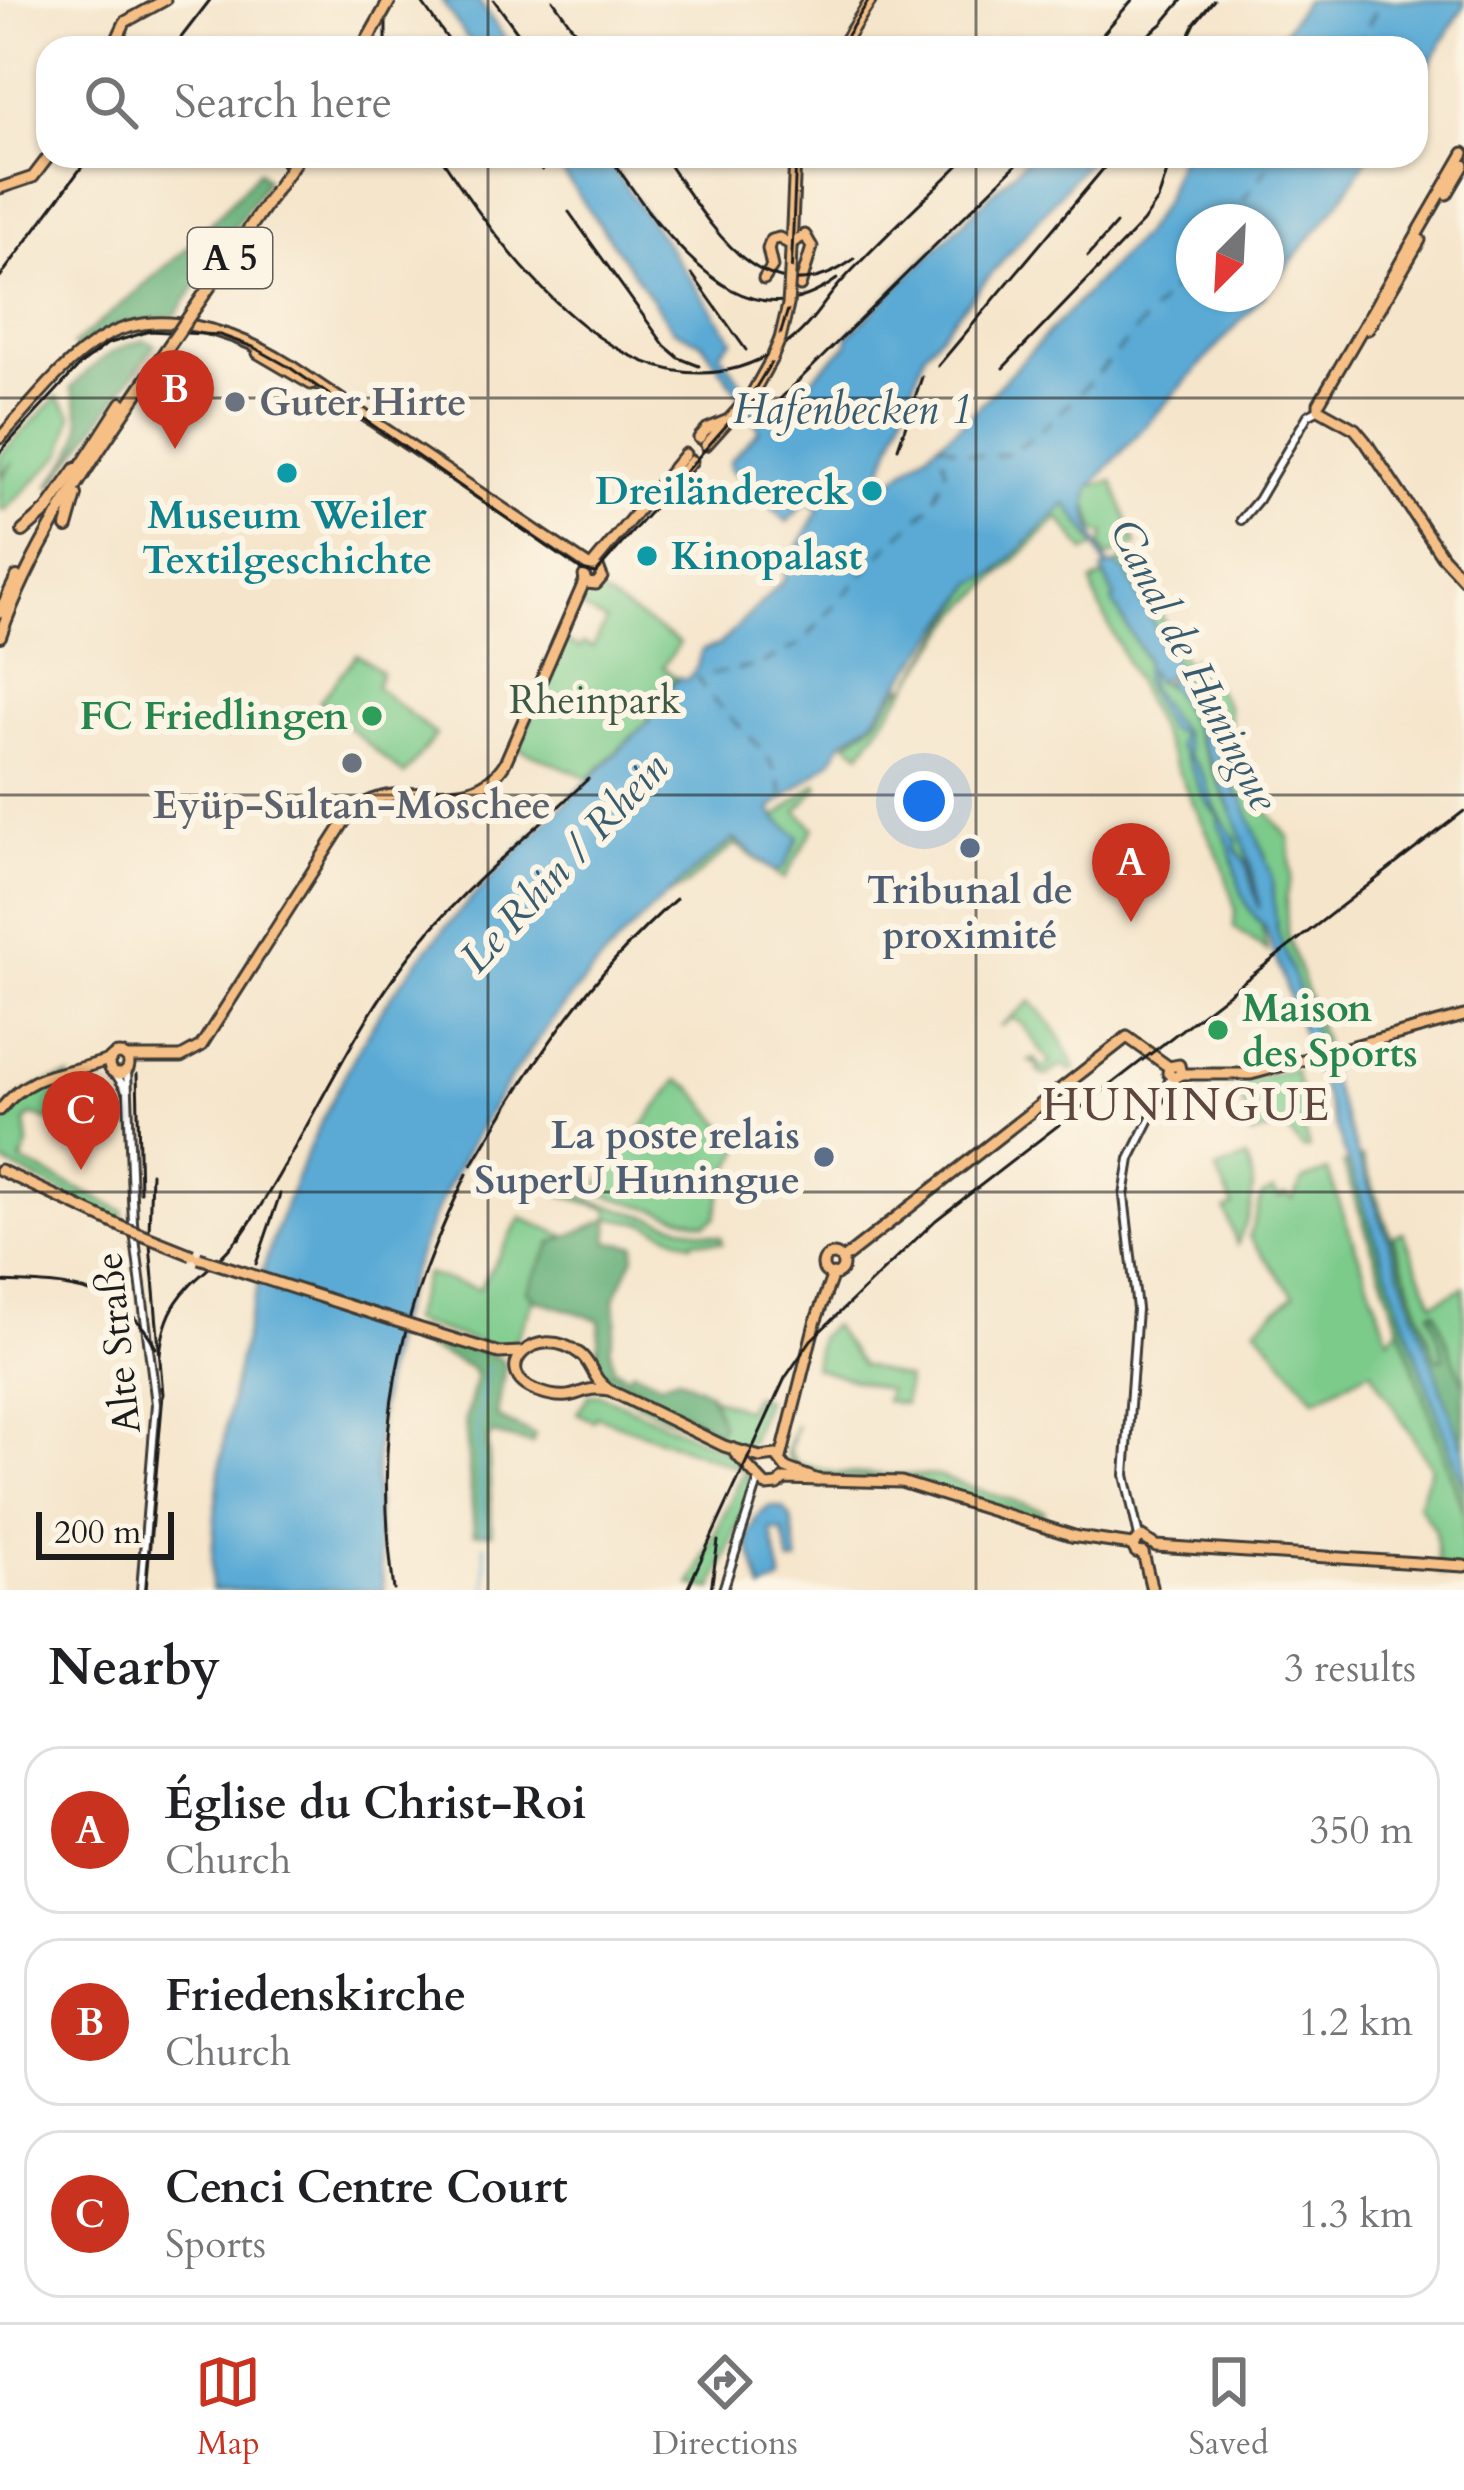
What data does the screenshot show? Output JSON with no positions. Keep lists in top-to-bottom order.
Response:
{
  "streets": {
    "highway": ["A 5"],
    "street": ["Alte Straße"]
  },
  "districts": ["HUNINGUE"],
  "water": ["Hafenbecken 1", "Canal de Huningue", "Le Rhin / Rhein"],
  "parks": ["Rheinpark"],
  "places": [
    "Guter Hirte",
    "Museum Weiler Textilgeschichte",
    "Dreiländereck",
    "Kinopalast",
    "FC Friedlingen",
    "Eyüp-Sultan-Moschee",
    "Tribunal de proximité",
    "Maison des Sports",
    "La poste relais SuperU Huningue"
  ],
  "scale_bar": "200 m",
  "north": "bottom left",
  "page": {
    "search": "Search here",
    "pins": ["B", "A", "C"],
    "scale": "200 m",
    "heading": ["Nearby", "3 results"],
    "list": [
      {
        "mark": "A",
        "name": "Église du Christ-Roi",
        "note": "Church",
        "value": "350 m"
      },
      {
        "mark": "B",
        "name": "Friedenskirche",
        "note": "Church",
        "value": "1.2 km"
      },
      {
        "mark": "C",
        "name": "Cenci Centre Court",
        "note": "Sports",
        "value": "1.3 km"
      }
    ],
    "nav": ["Map", "Directions", "Saved"]
  }
}
